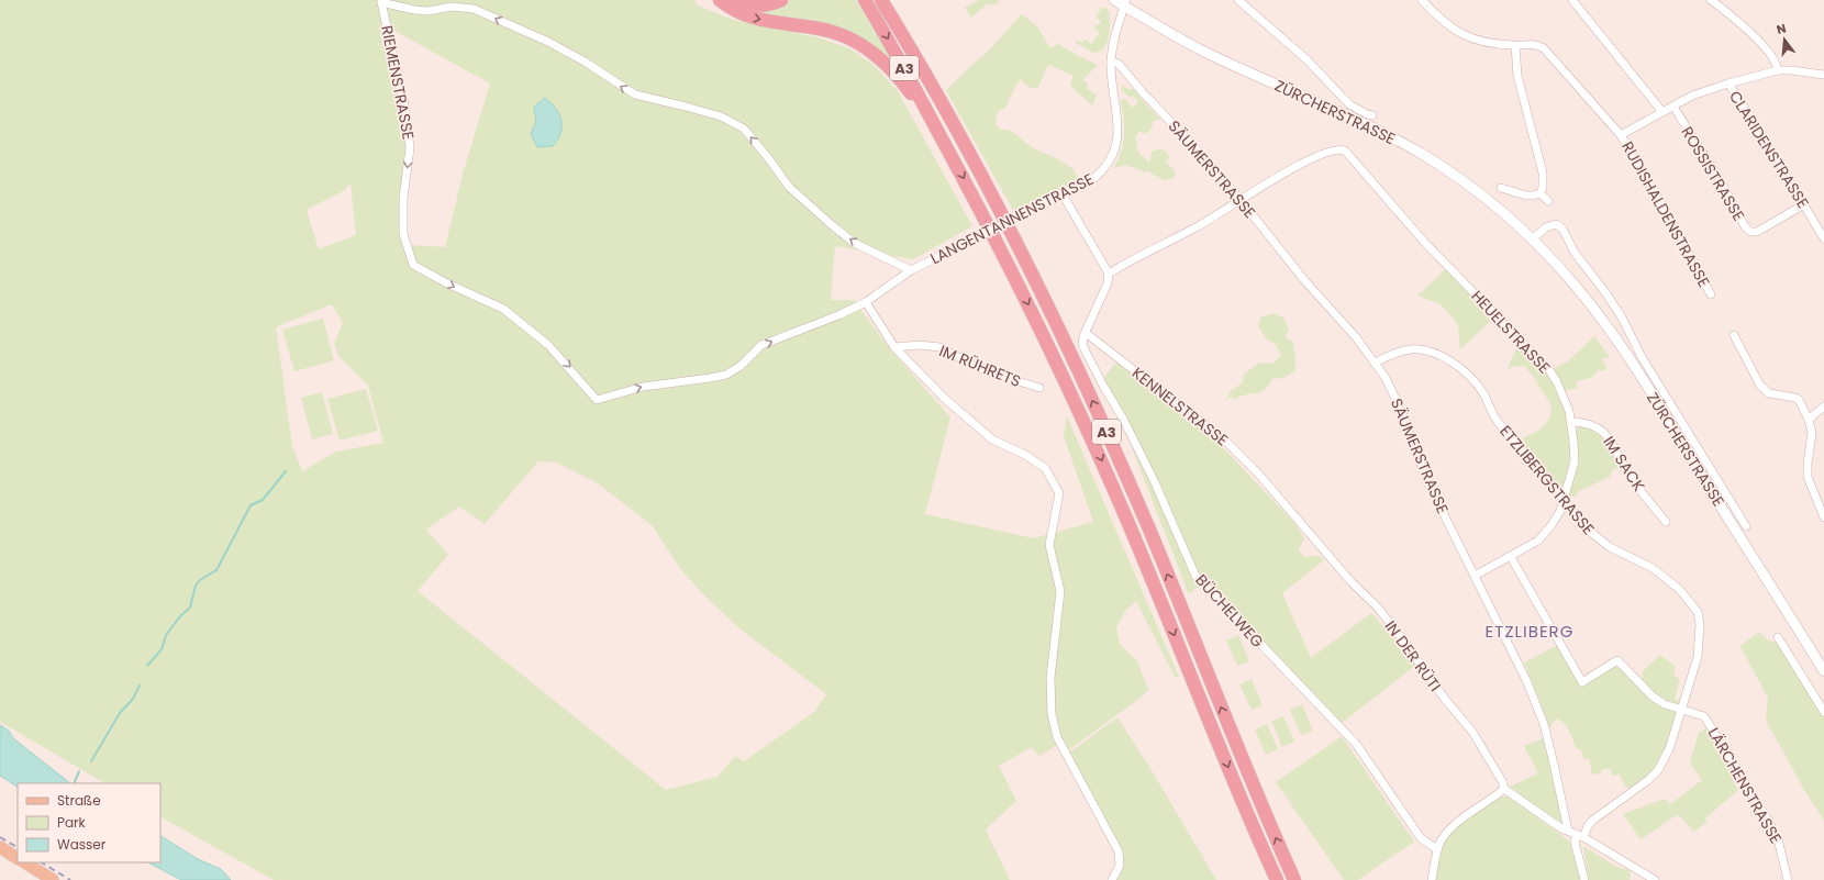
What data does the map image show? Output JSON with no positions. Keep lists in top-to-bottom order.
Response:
{
  "streets": {
    "highway": ["A3"],
    "main road": ["ZÜRCHERSTRASSE"],
    "street": [
      "RIEMENSTRASSE",
      "CLARIDENSTRASSE",
      "SÄUMERSTRASSE",
      "ROSSISTRASSE",
      "RUDISHALDENSTRASSE",
      "LANGENTANNENSTRASSE",
      "HEUELSTRASSE",
      "IM RÜHRETS",
      "KENNELSTRASSE",
      "IM SACK",
      "ETZLIBERGSTRASSE",
      "BÜCHELWEG",
      "IN DER RÜTI",
      "LÄRCHENSTRASSE"
    ]
  },
  "crossings": [
    ["RIEMENSTRASSE", "LANGENTANNENSTRASSE"],
    ["ZÜRCHERSTRASSE", "LANGENTANNENSTRASSE"],
    ["CLARIDENSTRASSE", "ROSSISTRASSE"],
    ["SÄUMERSTRASSE", "LANGENTANNENSTRASSE"],
    ["SÄUMERSTRASSE", "HEUELSTRASSE"],
    ["SÄUMERSTRASSE", "ETZLIBERGSTRASSE"],
    ["HEUELSTRASSE", "IM SACK"],
    ["HEUELSTRASSE", "ETZLIBERGSTRASSE"],
    ["HEUELSTRASSE", "LÄRCHENSTRASSE"],
    ["KENNELSTRASSE", "BÜCHELWEG"],
    ["KENNELSTRASSE", "IN DER RÜTI"],
    ["ETZLIBERGSTRASSE", "LÄRCHENSTRASSE"]
  ],
  "one_way": ["RIEMENSTRASSE", "LANGENTANNENSTRASSE"],
  "districts": ["ETZLIBERG"],
  "legend": ["Straße", "Park", "Wasser"],
  "north": "top"
}
